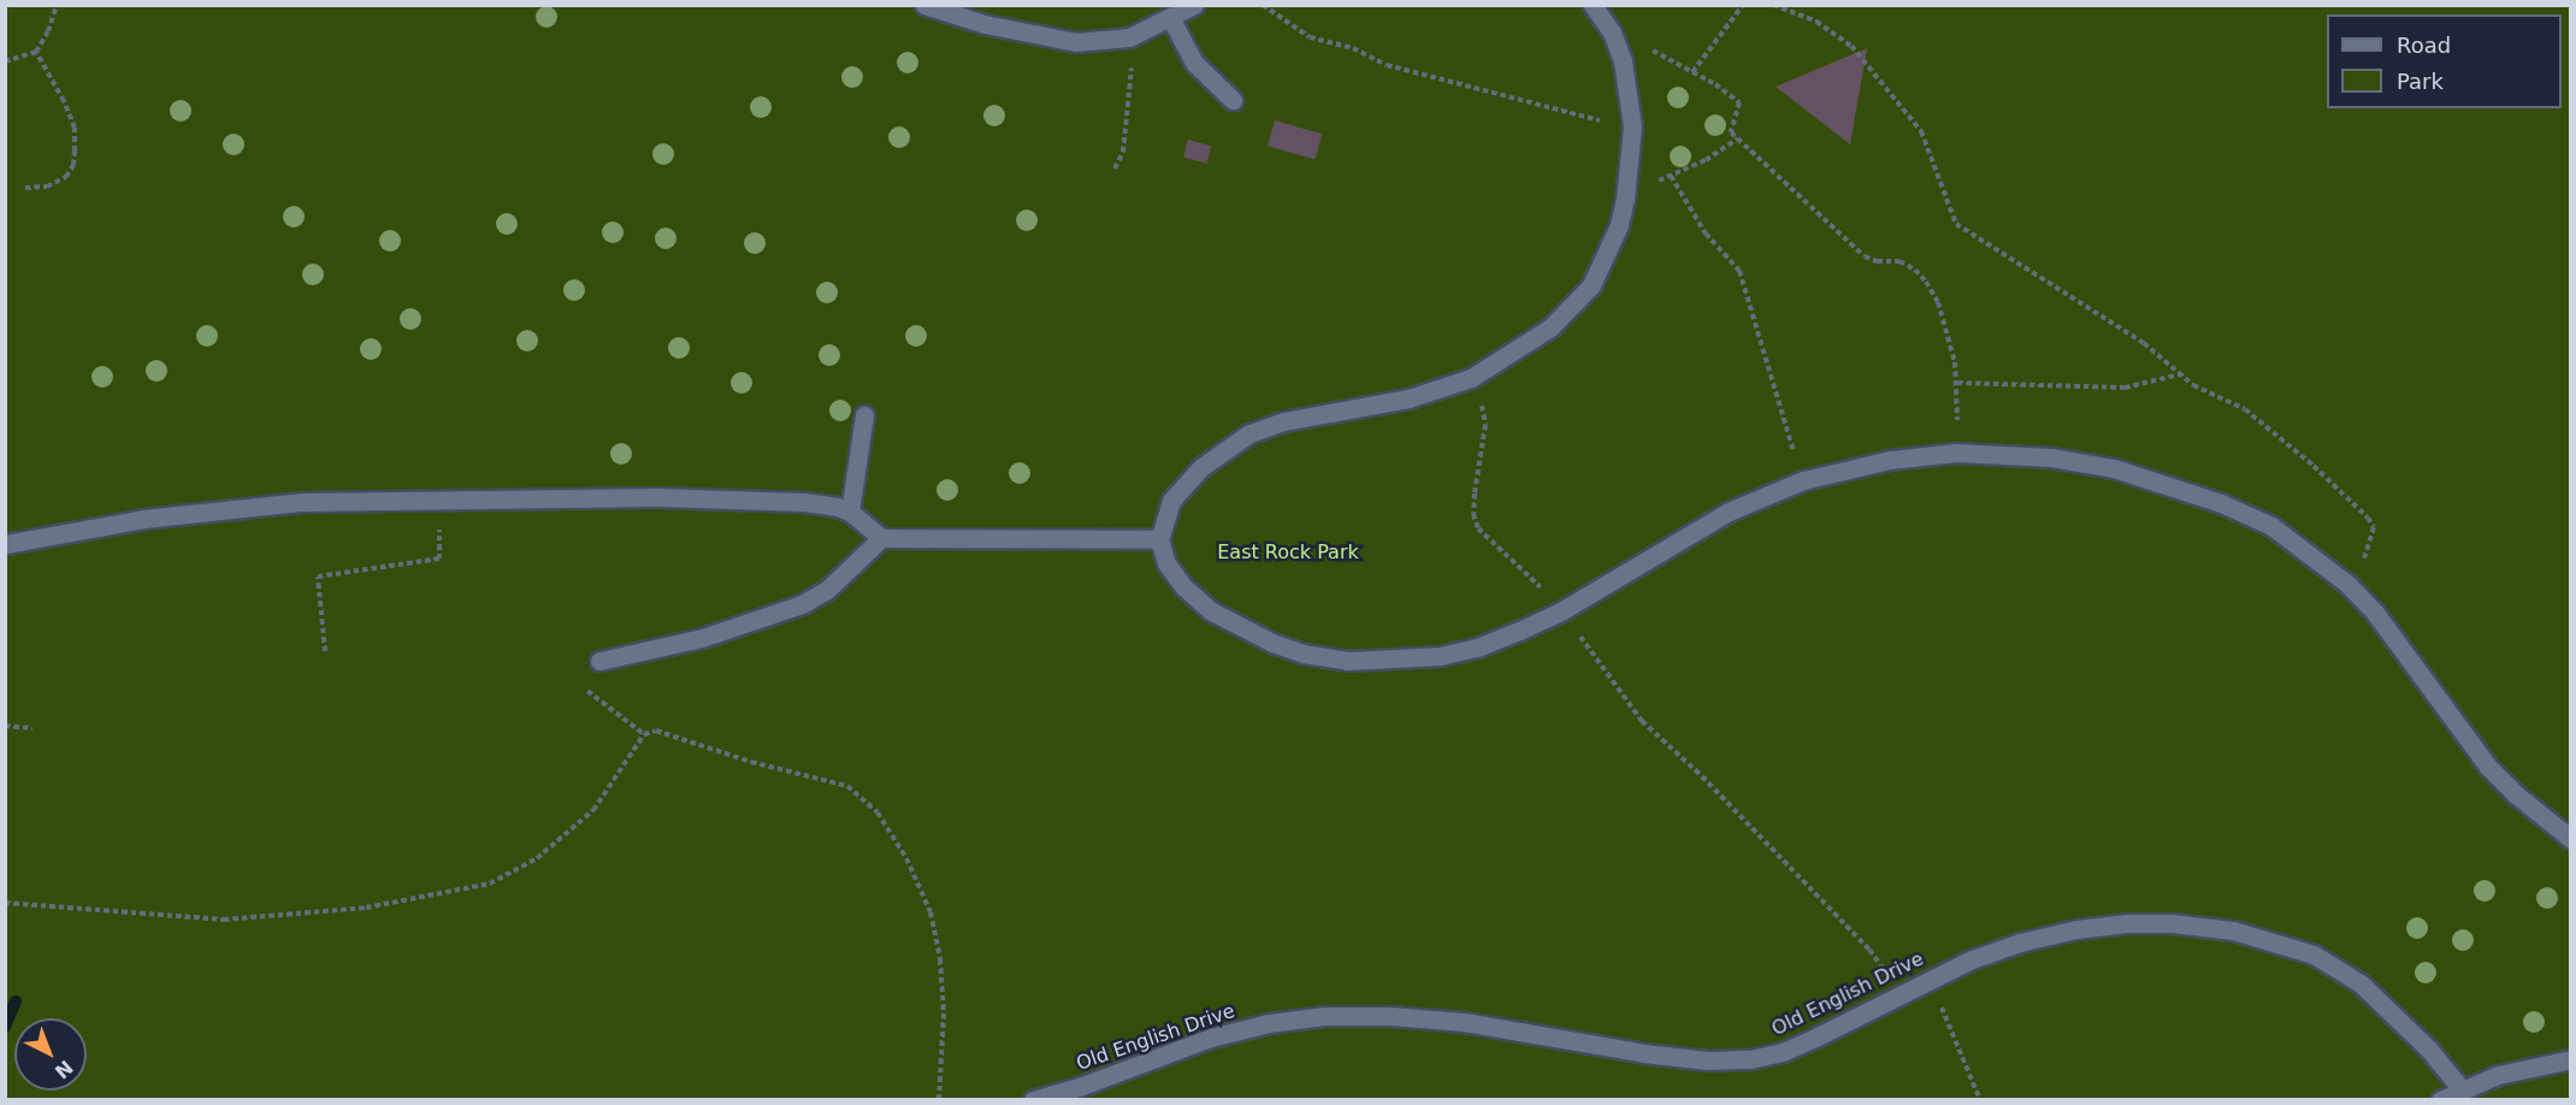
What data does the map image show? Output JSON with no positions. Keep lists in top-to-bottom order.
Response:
{
  "streets": {
    "street": ["Old English Drive"]
  },
  "parks": ["East Rock Park"],
  "legend": ["Road", "Park"],
  "north": "bottom right"
}
